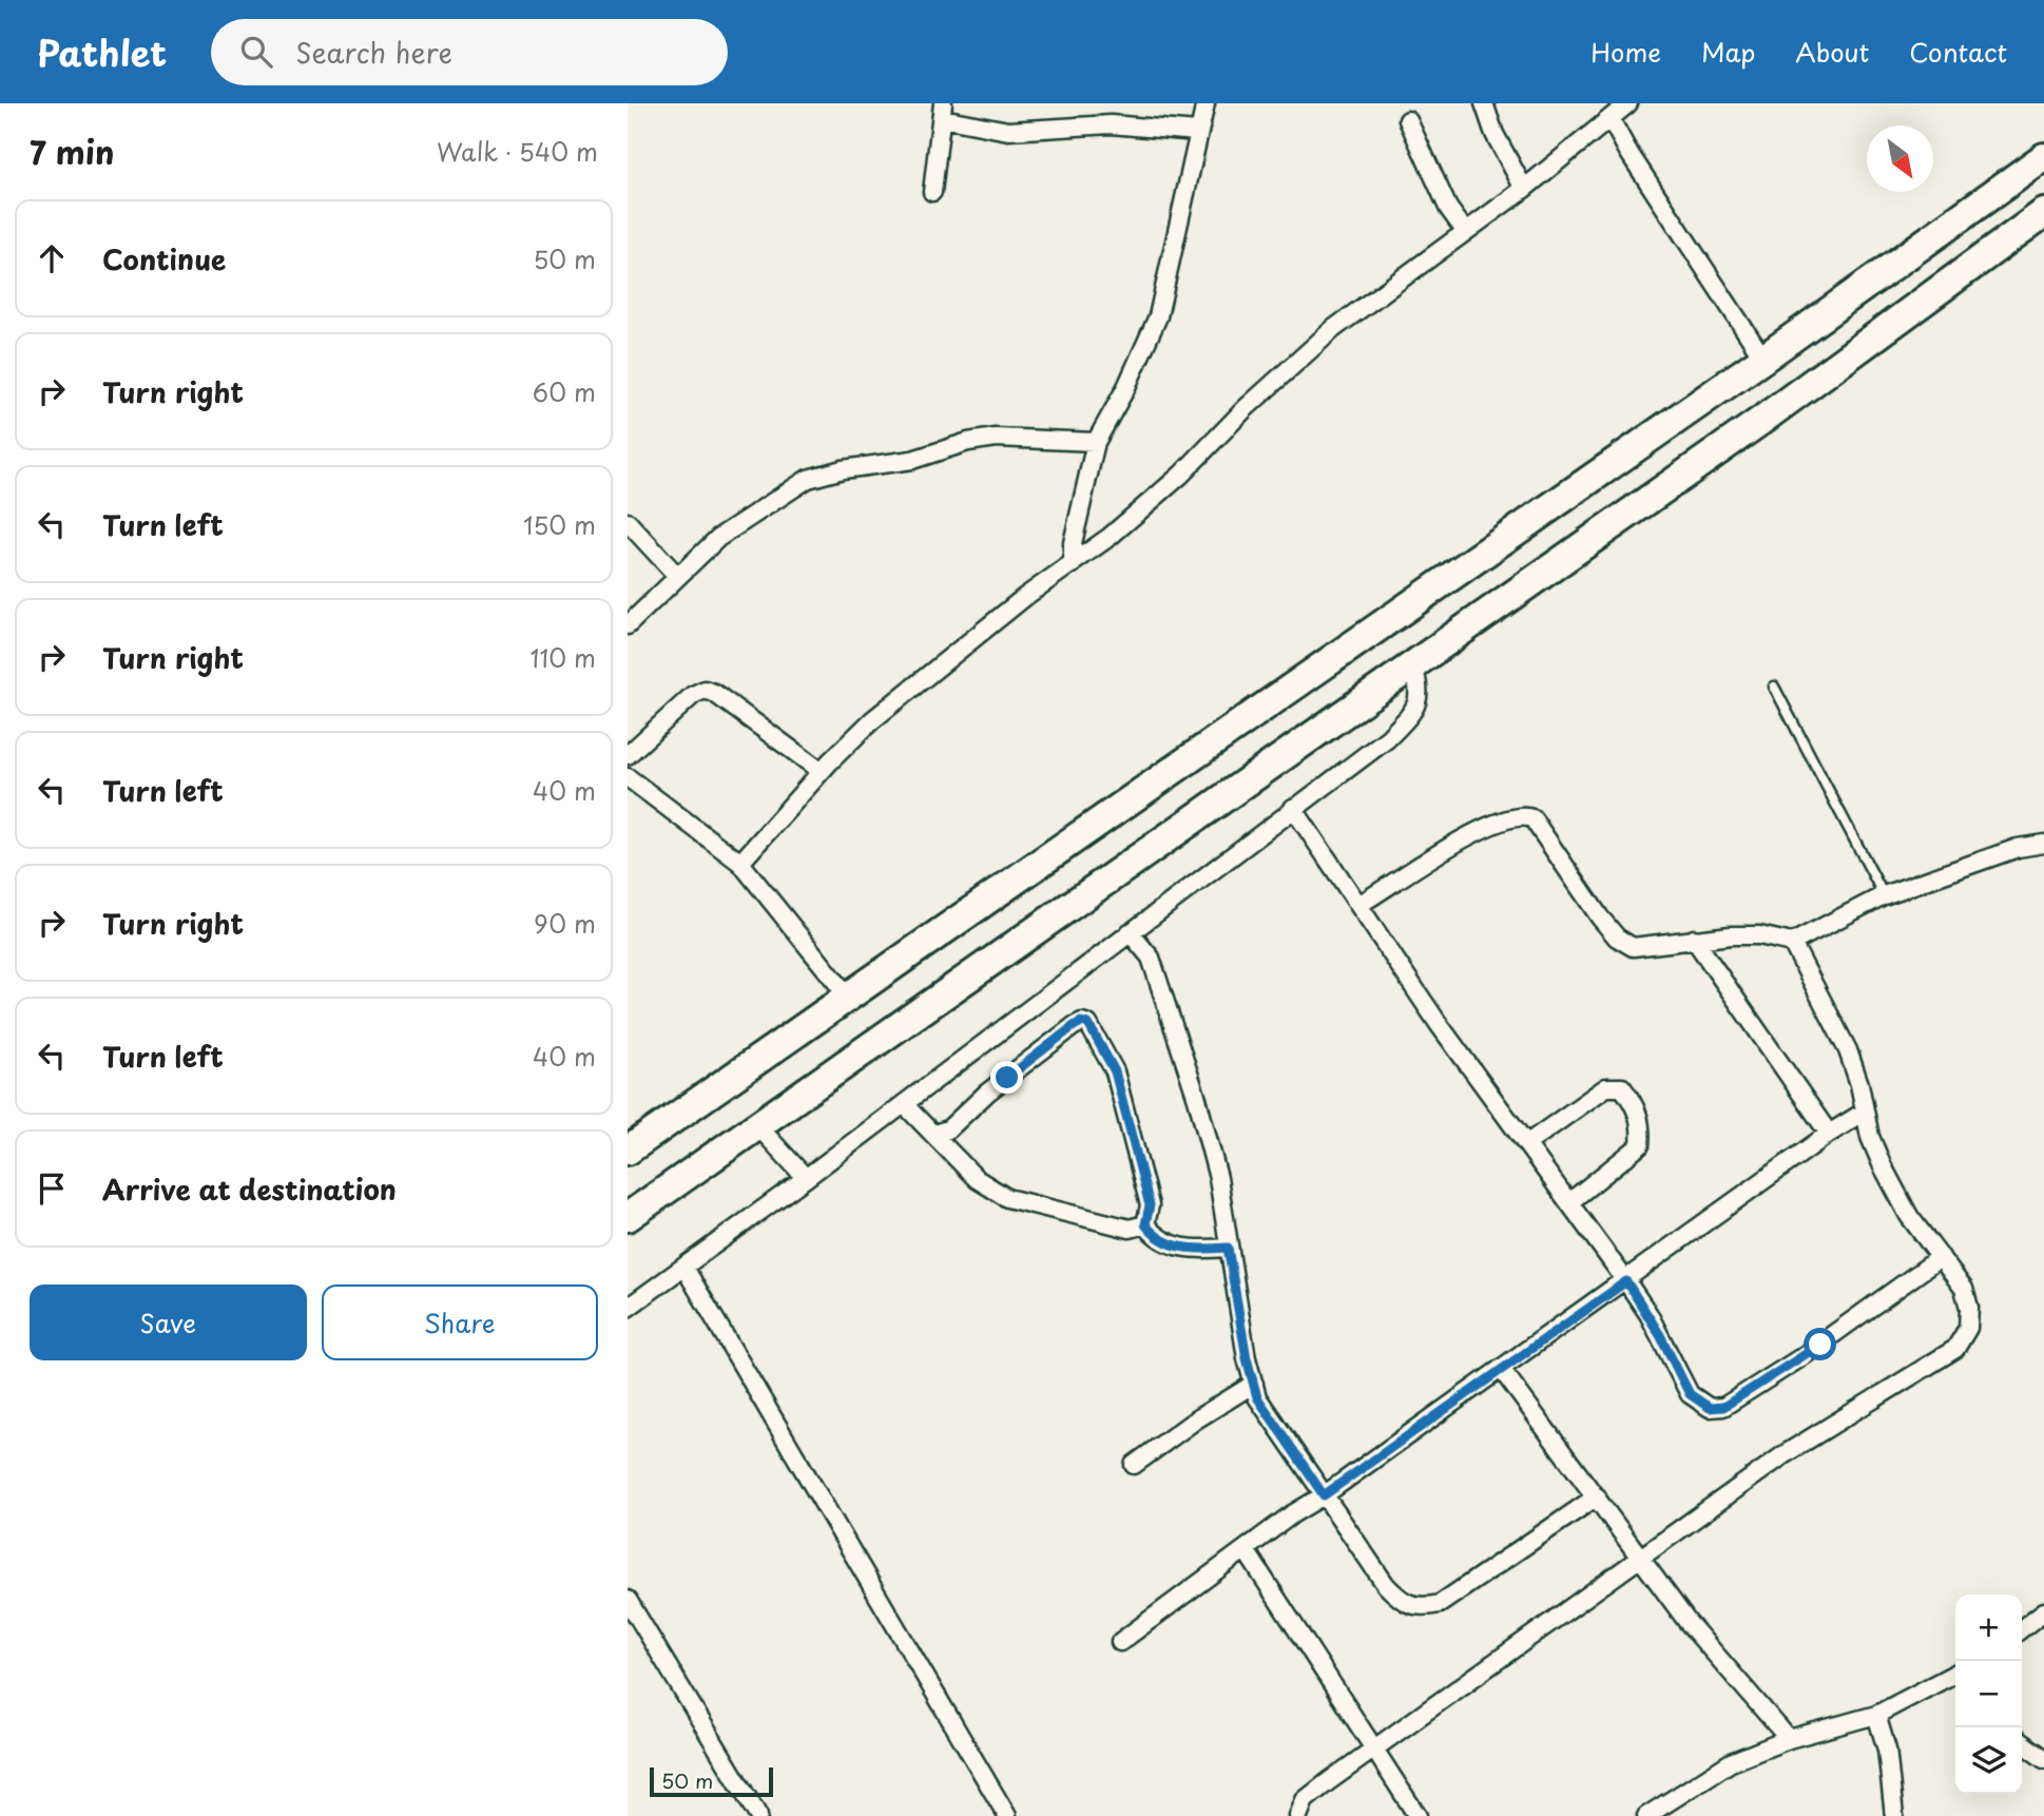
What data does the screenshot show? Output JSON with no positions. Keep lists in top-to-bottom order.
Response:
{
  "scale_bar": "50 m",
  "north": "bottom right",
  "page": {
    "header": "Pathlet",
    "search": "Search here",
    "nav": [
      "Home",
      "Map",
      "About",
      "Contact"
    ],
    "heading": ["7 min", "Walk · 540 m"],
    "list": [
      ["Continue", "50 m"],
      ["Turn right", "60 m"],
      ["Turn left", "150 m"],
      ["Turn right", "110 m"],
      ["Turn left", "40 m"],
      ["Turn right", "90 m"],
      ["Turn left", "40 m"],
      "Arrive at destination"
    ],
    "buttons": ["Save", "Share"],
    "map_buttons": ["+", "−"],
    "scale": "50 m"
  }
}
